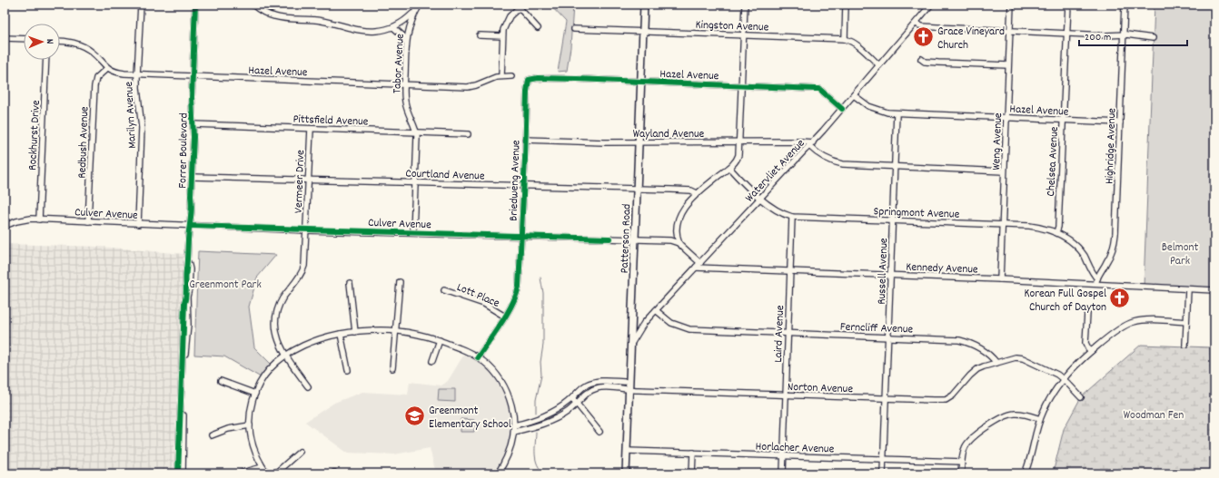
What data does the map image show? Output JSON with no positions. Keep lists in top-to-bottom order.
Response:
{
  "streets": {
    "main road": ["Patterson Road"],
    "street": [
      "Kingston Avenue",
      "Tabor Avenue",
      "Hazel Avenue",
      "Marilyn Avenue",
      "Pittsfield Avenue",
      "Wayland Avenue",
      "Rockhurst Drive",
      "Weng Avenue",
      "Redbush Avenue",
      "Highridge Avenue",
      "Forrer Boulevard",
      "Chelsea Avenue",
      "Watervliet Avenue",
      "Courtland Avenue",
      "Briedweng Avenue",
      "Vermeer Drive",
      "Springmont Avenue",
      "Culver Avenue",
      "Kennedy Avenue",
      "Russell Avenue",
      "Lott Place",
      "Ferncliff Avenue",
      "Laird Avenue",
      "Norton Avenue",
      "Horlacher Avenue"
    ]
  },
  "crossings": [
    ["Kingston Avenue", "Watervliet Avenue"],
    ["Kingston Avenue", "Patterson Road"],
    ["Tabor Avenue", "Hazel Avenue"],
    ["Tabor Avenue", "Pittsfield Avenue"],
    ["Tabor Avenue", "Courtland Avenue"],
    ["Tabor Avenue", "Culver Avenue"],
    ["Hazel Avenue", "Marilyn Avenue"],
    ["Hazel Avenue", "Weng Avenue"],
    ["Hazel Avenue", "Redbush Avenue"],
    ["Hazel Avenue", "Highridge Avenue"],
    ["Hazel Avenue", "Forrer Boulevard"],
    ["Hazel Avenue", "Chelsea Avenue"],
    ["Hazel Avenue", "Watervliet Avenue"],
    ["Hazel Avenue", "Briedweng Avenue"],
    ["Hazel Avenue", "Patterson Road"],
    ["Hazel Avenue", "Russell Avenue"],
    ["Marilyn Avenue", "Culver Avenue"],
    ["Pittsfield Avenue", "Forrer Boulevard"],
    ["Pittsfield Avenue", "Vermeer Drive"],
    ["Wayland Avenue", "Watervliet Avenue"],
    ["Wayland Avenue", "Briedweng Avenue"],
    ["Wayland Avenue", "Patterson Road"],
    ["Rockhurst Drive", "Culver Avenue"],
    ["Weng Avenue", "Springmont Avenue"],
    ["Weng Avenue", "Kennedy Avenue"],
    ["Redbush Avenue", "Culver Avenue"],
    ["Highridge Avenue", "Springmont Avenue"],
    ["Highridge Avenue", "Kennedy Avenue"],
    ["Forrer Boulevard", "Courtland Avenue"],
    ["Forrer Boulevard", "Culver Avenue"],
    ["Chelsea Avenue", "Springmont Avenue"],
    ["Watervliet Avenue", "Springmont Avenue"],
    ["Watervliet Avenue", "Culver Avenue"],
    ["Watervliet Avenue", "Patterson Road"],
    ["Watervliet Avenue", "Kennedy Avenue"],
    ["Watervliet Avenue", "Ferncliff Avenue"],
    ["Courtland Avenue", "Briedweng Avenue"],
    ["Courtland Avenue", "Vermeer Drive"],
    ["Courtland Avenue", "Patterson Road"],
    ["Briedweng Avenue", "Culver Avenue"],
    ["Briedweng Avenue", "Lott Place"],
    ["Vermeer Drive", "Culver Avenue"],
    ["Springmont Avenue", "Kennedy Avenue"],
    ["Springmont Avenue", "Russell Avenue"],
    ["Springmont Avenue", "Laird Avenue"],
    ["Culver Avenue", "Patterson Road"],
    ["Patterson Road", "Norton Avenue"],
    ["Patterson Road", "Horlacher Avenue"],
    ["Kennedy Avenue", "Russell Avenue"],
    ["Kennedy Avenue", "Laird Avenue"],
    ["Russell Avenue", "Ferncliff Avenue"],
    ["Russell Avenue", "Norton Avenue"],
    ["Russell Avenue", "Horlacher Avenue"],
    ["Ferncliff Avenue", "Laird Avenue"],
    ["Ferncliff Avenue", "Norton Avenue"],
    ["Laird Avenue", "Norton Avenue"],
    ["Laird Avenue", "Horlacher Avenue"]
  ],
  "parks": ["Belmont Park", "Greenmont Park", "Woodman Fen"],
  "places": {
    "church": ["Grace Vineyard Church", "Korean Full Gospel Church of Dayton"],
    "school or university": ["Greenmont Elementary School"]
  },
  "scale_bar": "200 m",
  "north": "right"
}
